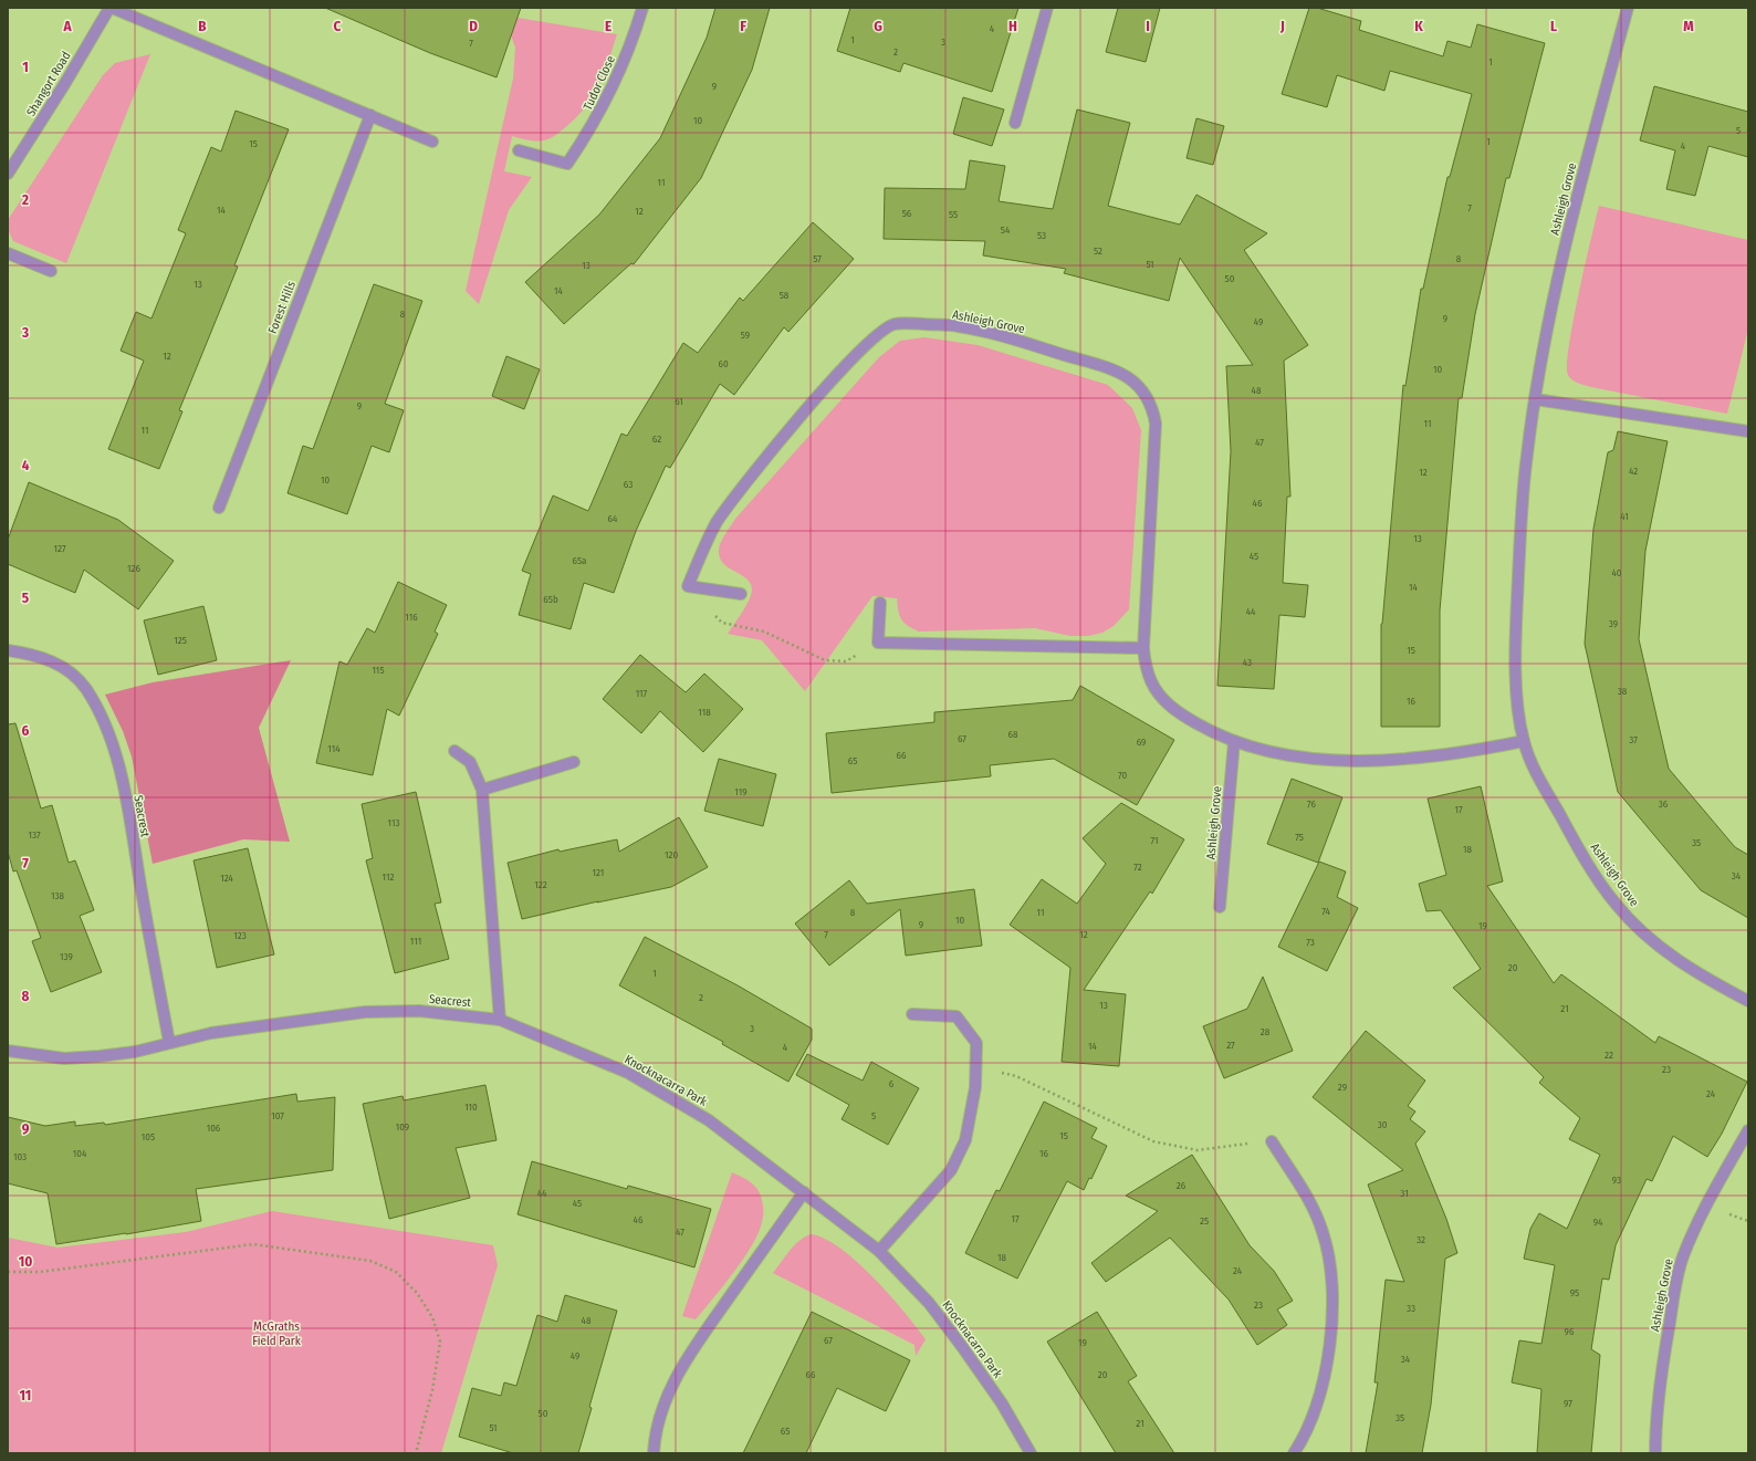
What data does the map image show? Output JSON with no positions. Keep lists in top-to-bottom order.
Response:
{
  "streets": {
    "street": [
      "Tudor Close",
      "Shangort Road",
      "Ashleigh Grove",
      "Forest Hills",
      "Seacrest",
      "Knocknacarra Park"
    ]
  },
  "crossings": [
    ["Seacrest", "Knocknacarra Park"]
  ],
  "parks": ["McGraths Field Park"],
  "house_numbers": [
    "4",
    "1",
    "3",
    "7",
    "2",
    "1",
    "9",
    "10",
    "5",
    "1",
    "15",
    "4",
    "11",
    "7",
    "14",
    "12",
    "56",
    "55",
    "54",
    "53",
    "52",
    "57",
    "8",
    "51",
    "13",
    "50",
    "13",
    "14",
    "58",
    "8",
    "9",
    "49",
    "59",
    "12",
    "60",
    "10",
    "48",
    "61",
    "9",
    "11",
    "11",
    "62",
    "47",
    "42",
    "12",
    "10",
    "63",
    "46",
    "41",
    "64",
    "13",
    "127",
    "45",
    "65a",
    "126",
    "40",
    "14",
    "65b",
    "44",
    "116",
    "39",
    "125",
    "15",
    "43",
    "115",
    "38",
    "117",
    "16",
    "118",
    "68",
    "67",
    "37",
    "69",
    "114",
    "66",
    "65",
    "70",
    "119",
    "76",
    "36",
    "17",
    "113",
    "137",
    "75",
    "71",
    "35",
    "18",
    "120",
    "72",
    "121",
    "34",
    "112",
    "124",
    "122",
    "138",
    "74",
    "8",
    "11",
    "10",
    "9",
    "19",
    "7",
    "12",
    "123",
    "111",
    "73",
    "139",
    "20",
    "1",
    "2",
    "13",
    "21",
    "3",
    "28",
    "27",
    "14",
    "4",
    "22",
    "23",
    "6",
    "29",
    "24",
    "110",
    "107",
    "5",
    "30",
    "109",
    "106",
    "15",
    "105",
    "104",
    "16",
    "103",
    "93",
    "26",
    "44",
    "31",
    "45",
    "17",
    "46",
    "25",
    "94",
    "47",
    "32",
    "18",
    "24",
    "95",
    "23",
    "33",
    "48",
    "96",
    "67",
    "19",
    "49",
    "34",
    "66",
    "20",
    "97",
    "50",
    "35",
    "21",
    "51",
    "65"
  ],
  "grid": {
    "columns": [
      "A",
      "B",
      "C",
      "D",
      "E",
      "F",
      "G",
      "H",
      "I",
      "J",
      "K",
      "L",
      "M"
    ],
    "rows": [
      "1",
      "2",
      "3",
      "4",
      "5",
      "6",
      "7",
      "8",
      "9",
      "10",
      "11"
    ]
  }
}
